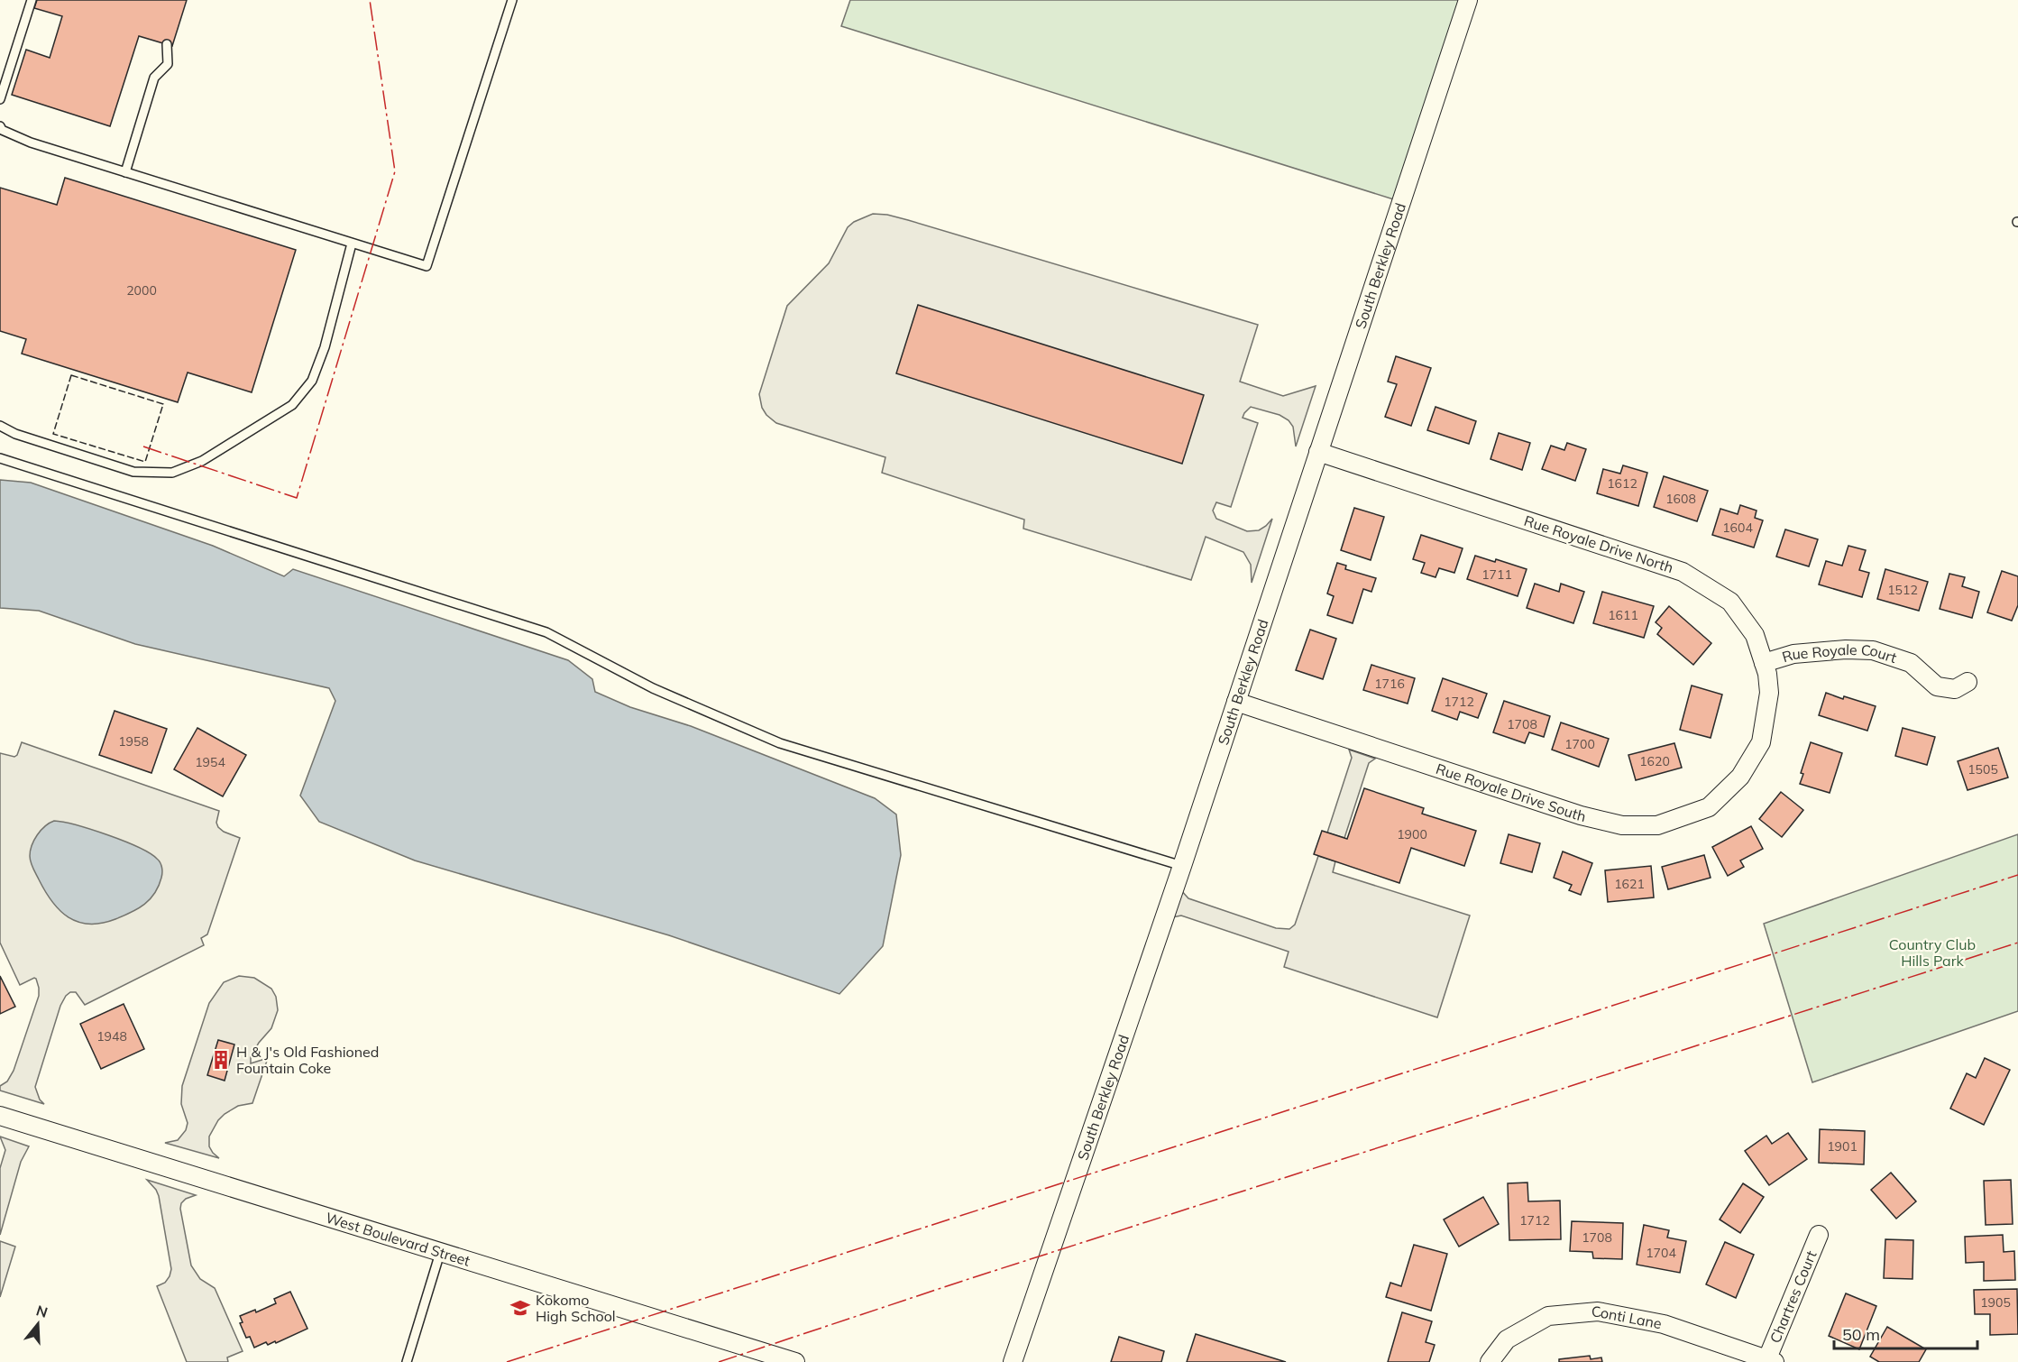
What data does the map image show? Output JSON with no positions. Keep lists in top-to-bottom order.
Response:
{
  "streets": {
    "street": [
      "South Berkley Road",
      "Rue Royale Drive North",
      "Rue Royale Court",
      "Rue Royale Drive South",
      "West Boulevard Street",
      "Chartres Court",
      "Conti Lane"
    ]
  },
  "crossings": [
    ["South Berkley Road", "Rue Royale Drive North"],
    ["South Berkley Road", "Rue Royale Drive South"],
    ["Rue Royale Drive North", "Rue Royale Court"],
    ["Rue Royale Drive North", "Rue Royale Drive South"],
    ["Chartres Court", "Conti Lane"]
  ],
  "parks": ["Country Club Hills Park"],
  "places": {
    "building": ["H & J's Old Fashioned Fountain Coke"],
    "school or university": ["Kokomo High School"]
  },
  "house_numbers": [
    "2000",
    "1612",
    "1608",
    "1604",
    "1711",
    "1512",
    "1611",
    "1716",
    "1712",
    "1708",
    "1958",
    "1700",
    "1620",
    "1954",
    "1505",
    "1900",
    "1621",
    "1948",
    "1901",
    "1712",
    "1708",
    "1704",
    "1905"
  ],
  "scale_bar": "50 m",
  "north": "top"
}
